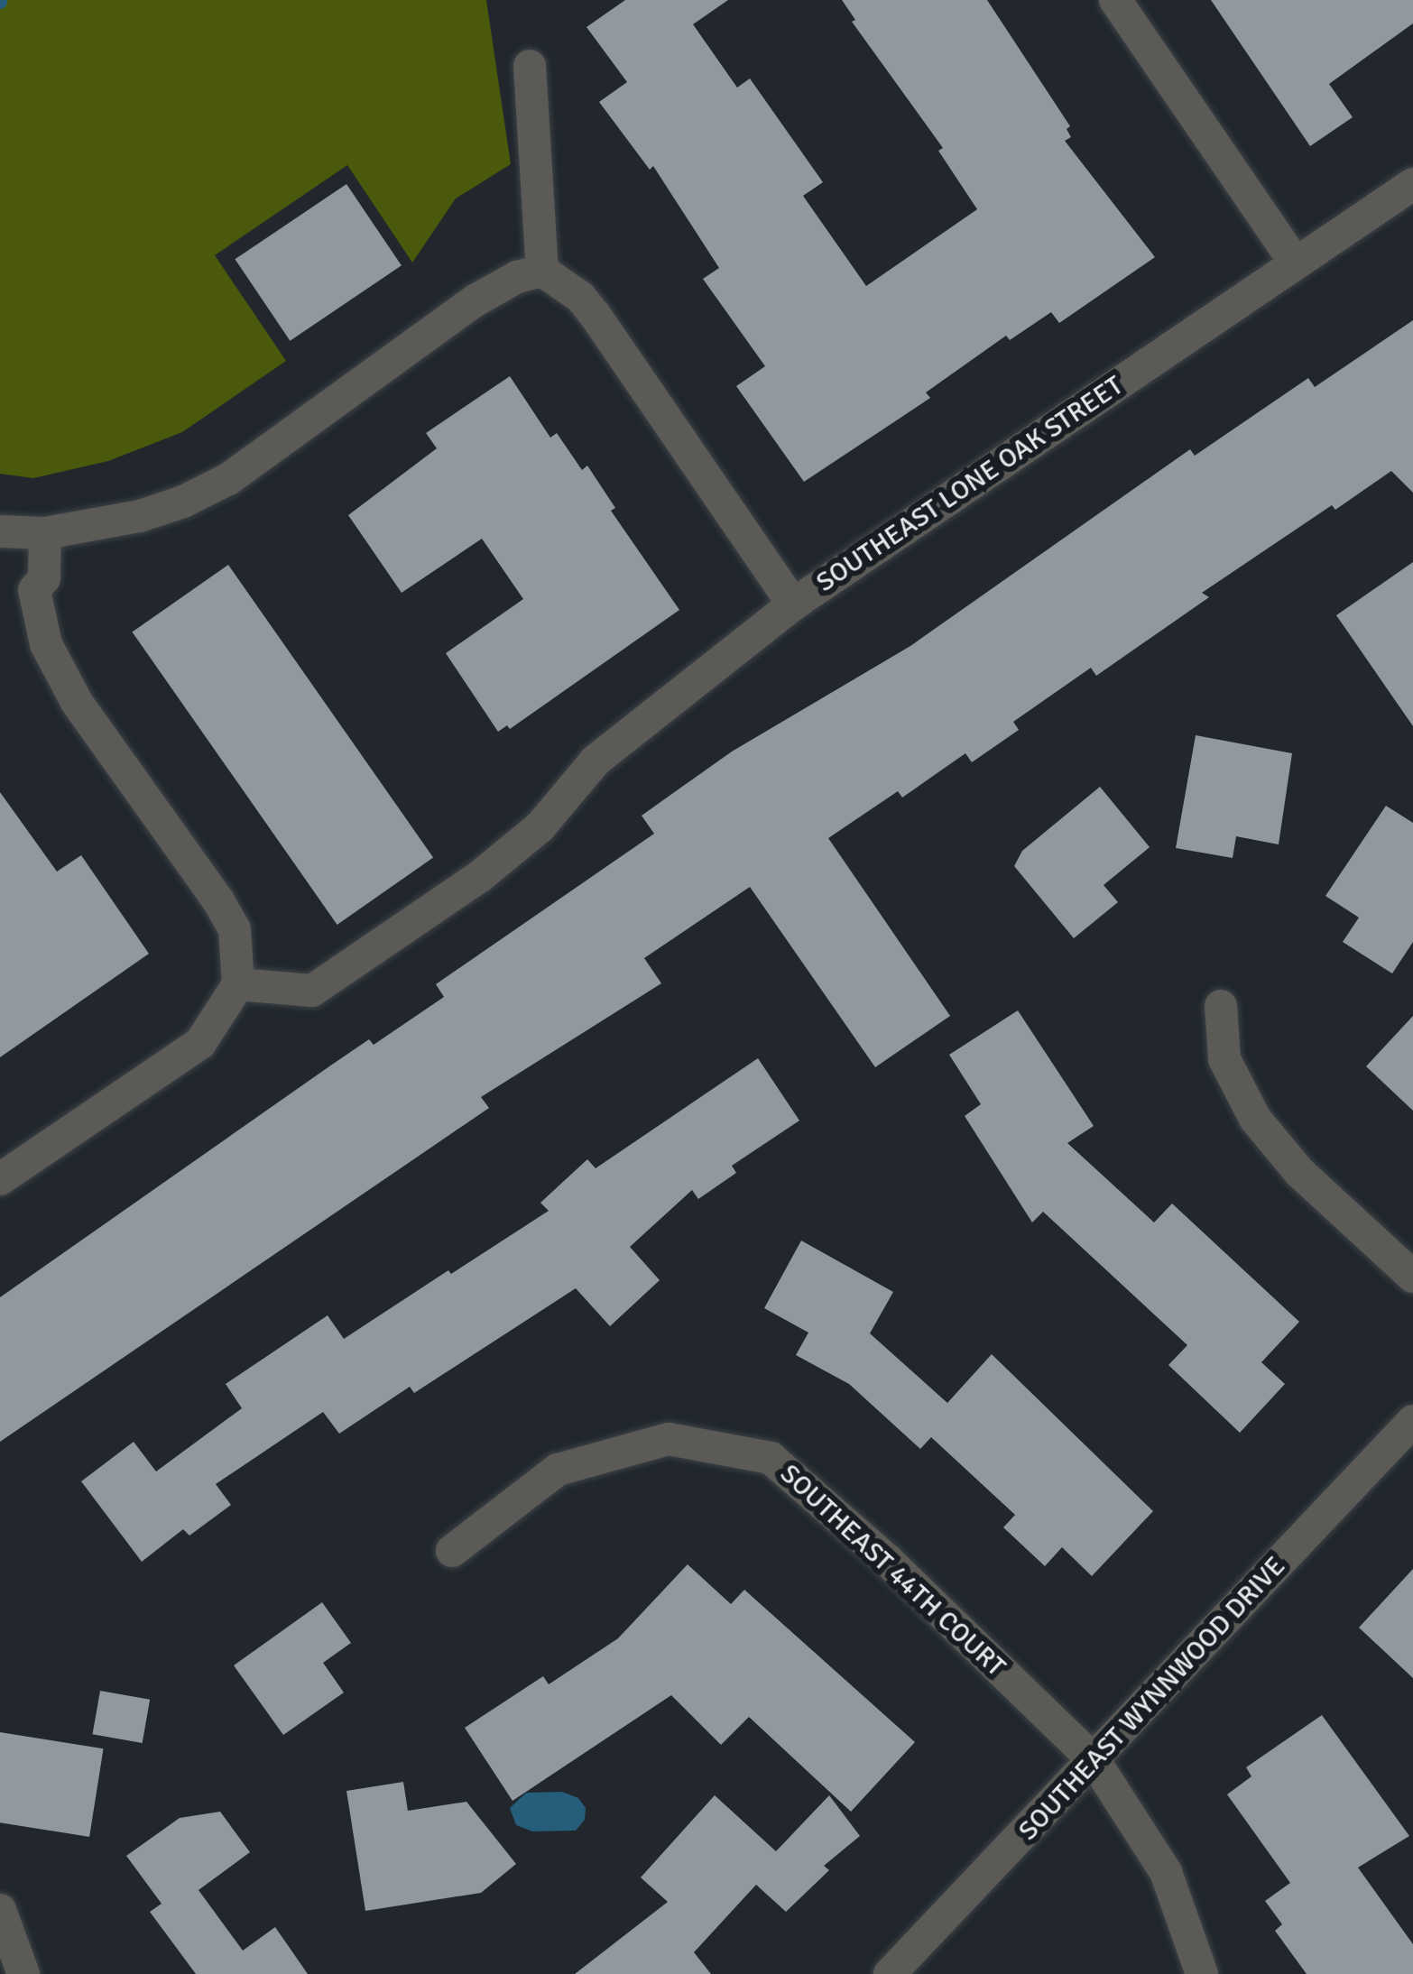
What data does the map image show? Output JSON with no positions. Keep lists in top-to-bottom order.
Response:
{
  "streets": {
    "street": ["SOUTHEAST LONE OAK STREET", "SOUTHEAST 44TH COURT", "SOUTHEAST WYNNWOOD DRIVE"]
  },
  "crossings": [
    ["SOUTHEAST 44TH COURT", "SOUTHEAST WYNNWOOD DRIVE"]
  ]
}
